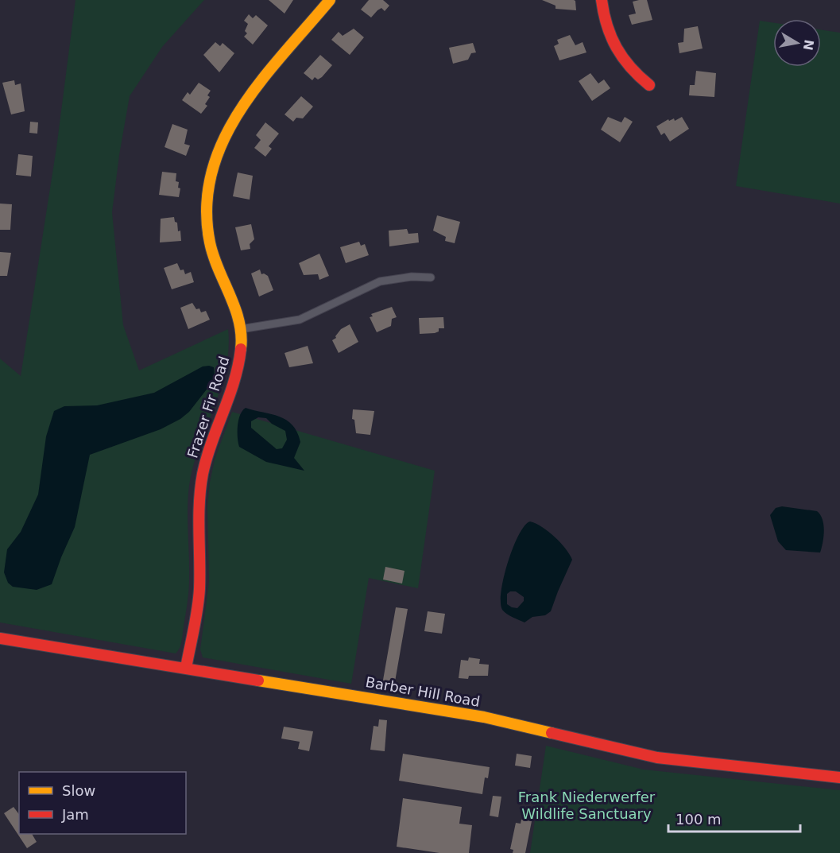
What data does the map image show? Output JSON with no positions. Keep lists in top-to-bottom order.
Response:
{
  "streets": {
    "street": ["Frazer Fir Road", "Barber Hill Road"]
  },
  "crossings": [
    ["Frazer Fir Road", "Barber Hill Road"]
  ],
  "parks": ["Frank Niederwerfer Wildlife Sanctuary"],
  "legend": ["Slow", "Jam"],
  "scale_bar": "100 m",
  "north": "right"
}
